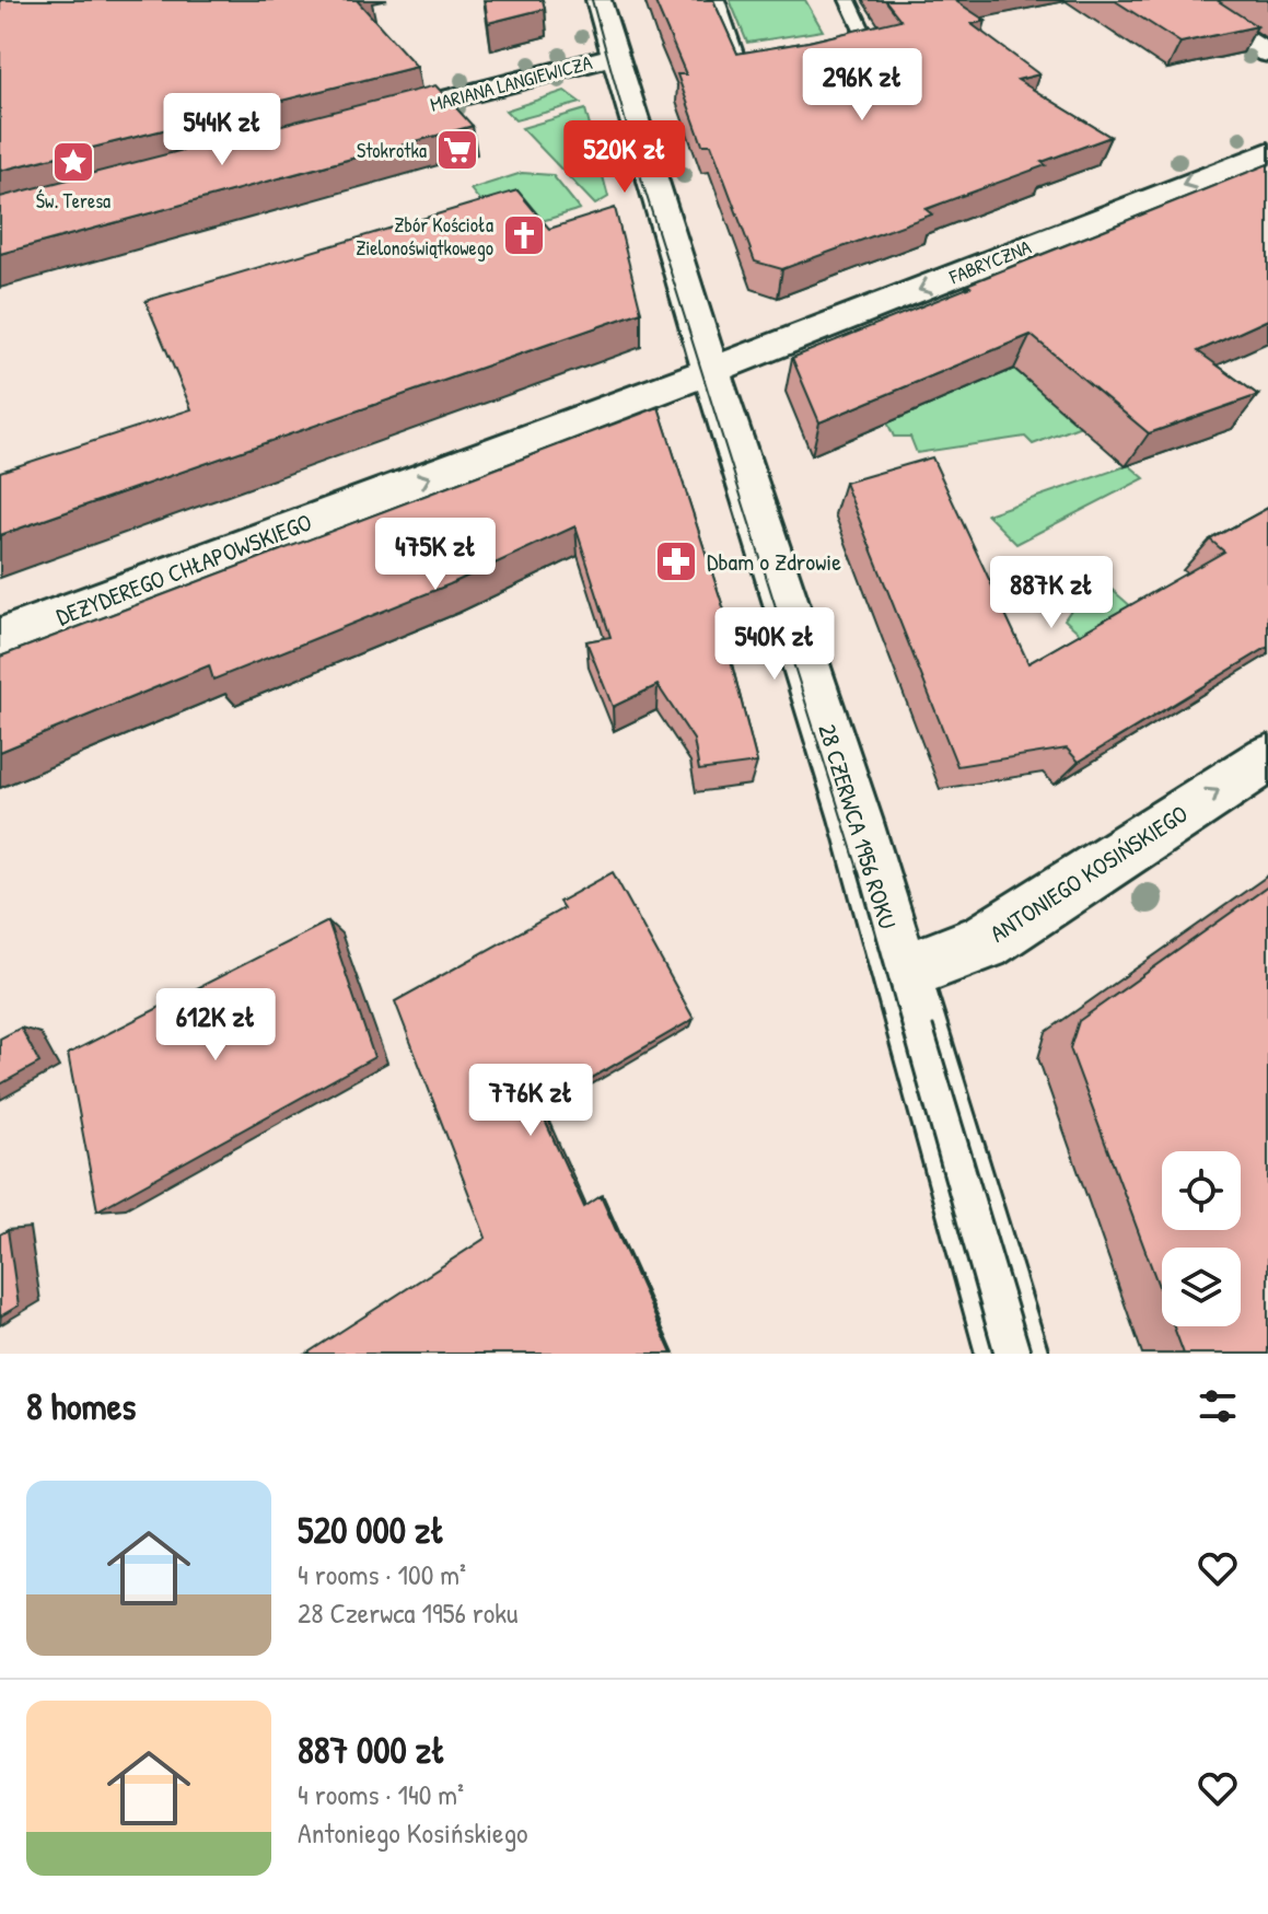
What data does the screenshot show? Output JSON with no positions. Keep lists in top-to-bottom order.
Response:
{
  "streets": {
    "street": [
      "MARIANA LANGIEWICZA",
      "FABRYCZNA",
      "DEZYDEREGO CHŁAPOWSKIEGO",
      "28 CZERWCA 1956 ROKU",
      "ANTONIEGO KOSIŃSKIEGO"
    ]
  },
  "crossings": [
    ["MARIANA LANGIEWICZA", "28 CZERWCA 1956 ROKU"],
    ["FABRYCZNA", "DEZYDEREGO CHŁAPOWSKIEGO"],
    ["FABRYCZNA", "28 CZERWCA 1956 ROKU"],
    ["DEZYDEREGO CHŁAPOWSKIEGO", "28 CZERWCA 1956 ROKU"],
    ["28 CZERWCA 1956 ROKU", "ANTONIEGO KOSIŃSKIEGO"]
  ],
  "one_way": ["FABRYCZNA", "DEZYDEREGO CHŁAPOWSKIEGO", "ANTONIEGO KOSIŃSKIEGO"],
  "places": {
    "supermarket": ["Stokrotka"],
    "place": ["Św. Teresa"],
    "church": ["Zbór Kościoła Zielonoświątkowego"],
    "pharmacy": ["Dbam o Zdrowie"]
  },
  "page": {
    "price": [
      "296K zł",
      "544K zł",
      "520K zł",
      "475K zł",
      "887K zł",
      "540K zł",
      "612K zł",
      "776K zł"
    ],
    "heading": "8 homes",
    "list": [
      {
        "name": "520 000 zł",
        "note": "4 rooms · 100 m² · 28 Czerwca 1956 roku"
      },
      {
        "name": "887 000 zł",
        "note": "4 rooms · 140 m² · Antoniego Kosińskiego"
      }
    ]
  }
}
